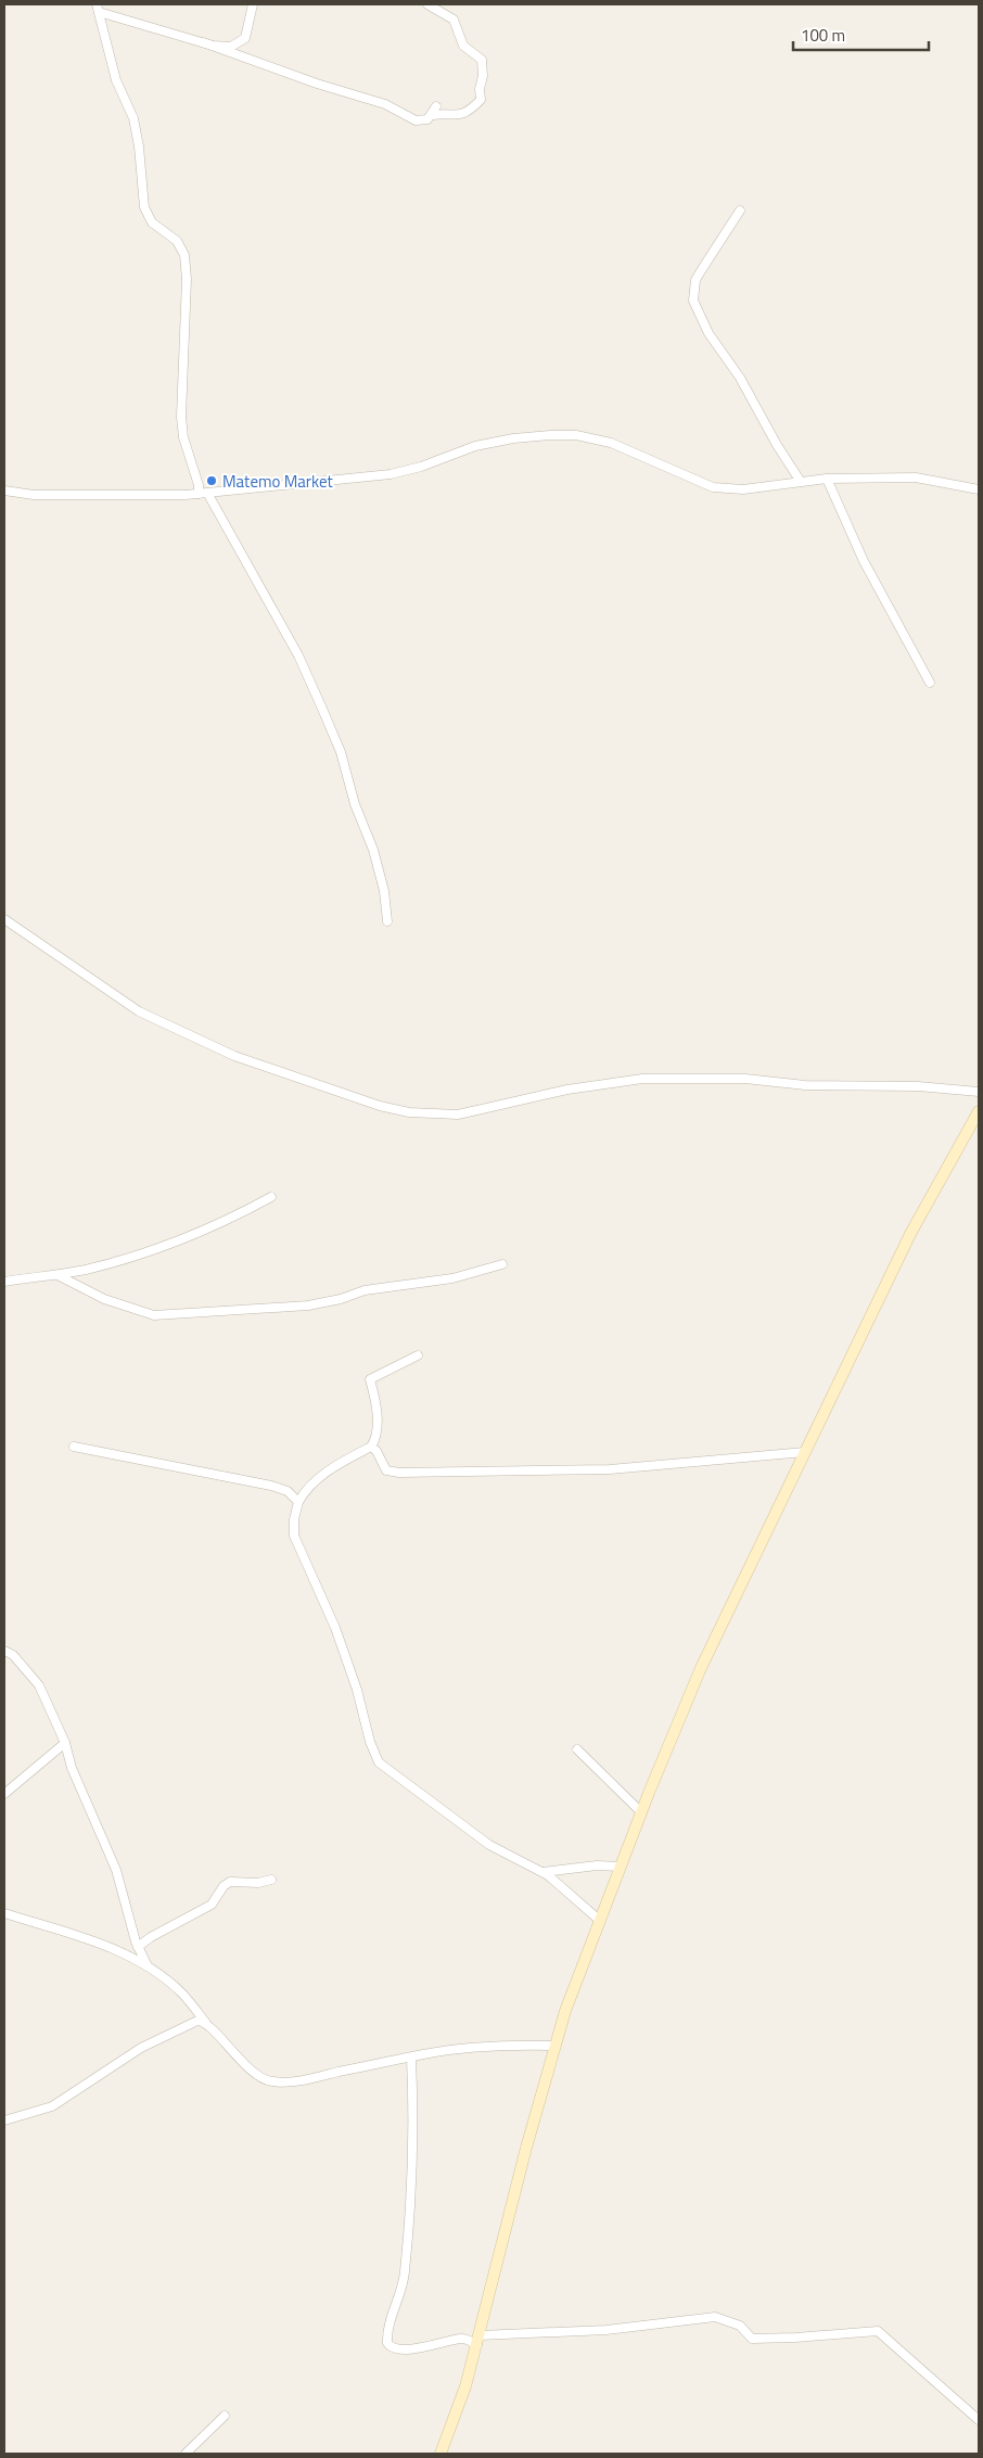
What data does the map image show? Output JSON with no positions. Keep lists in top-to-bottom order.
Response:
{
  "places": ["Matemo Market"],
  "scale_bar": "100 m"
}
